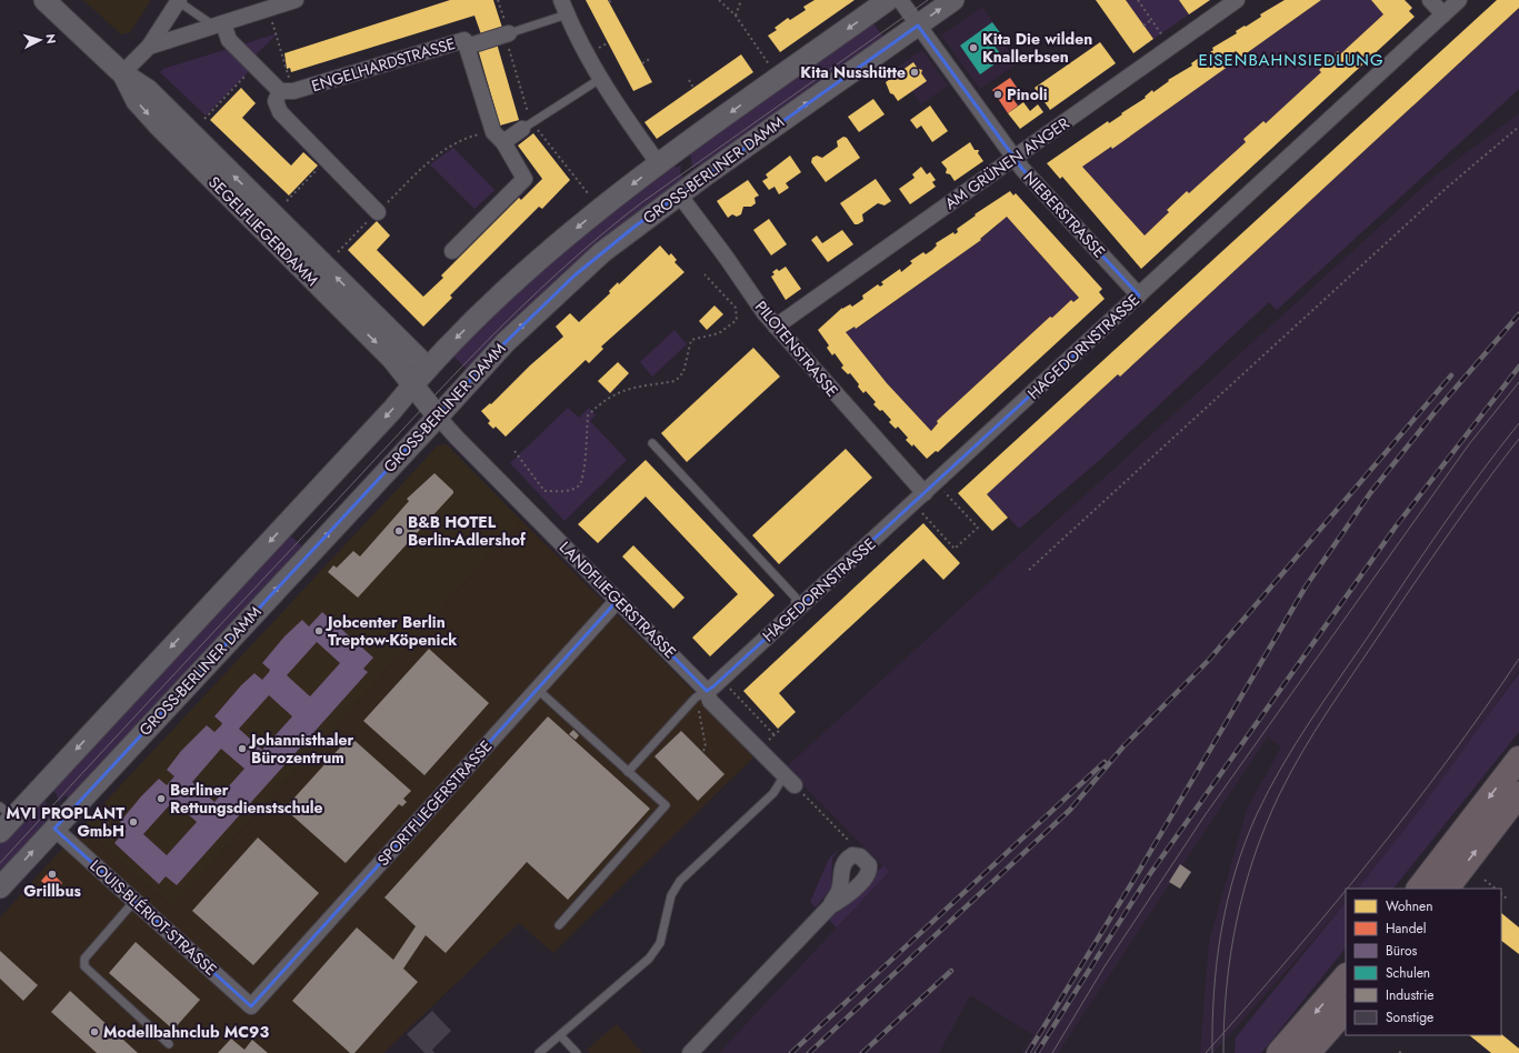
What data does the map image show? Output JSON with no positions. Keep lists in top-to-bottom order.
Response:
{
  "streets": {
    "main road": ["GROSS-BERLINER DAMM", "SEGELFLIEGERDAMM"],
    "street": [
      "ENGELHARDSTRASSE",
      "AM GRÜNEN ANGER",
      "NIEBERSTRASSE",
      "HAGEDORNSTRASSE",
      "PILOTENSTRASSE",
      "LANDFLIEGERSTRASSE",
      "SPORTFLIEGERSTRASSE",
      "LOUIS-BLÉRIOT-STRASSE"
    ]
  },
  "crossings": [
    ["AM GRÜNEN ANGER", "NIEBERSTRASSE"],
    ["AM GRÜNEN ANGER", "PILOTENSTRASSE"],
    ["GROSS-BERLINER DAMM", "NIEBERSTRASSE"],
    ["GROSS-BERLINER DAMM", "SEGELFLIEGERDAMM"],
    ["GROSS-BERLINER DAMM", "PILOTENSTRASSE"],
    ["GROSS-BERLINER DAMM", "LANDFLIEGERSTRASSE"],
    ["GROSS-BERLINER DAMM", "LOUIS-BLÉRIOT-STRASSE"],
    ["NIEBERSTRASSE", "HAGEDORNSTRASSE"],
    ["SEGELFLIEGERDAMM", "LANDFLIEGERSTRASSE"],
    ["HAGEDORNSTRASSE", "PILOTENSTRASSE"],
    ["HAGEDORNSTRASSE", "LANDFLIEGERSTRASSE"],
    ["LANDFLIEGERSTRASSE", "SPORTFLIEGERSTRASSE"],
    ["SPORTFLIEGERSTRASSE", "LOUIS-BLÉRIOT-STRASSE"]
  ],
  "districts": ["EISENBAHNSIEDLUNG"],
  "places": [
    "Kita Die wilden Knallerbsen",
    "Kita Nusshütte",
    "Pinoli",
    "B&B HOTEL Berlin-Adlershof",
    "Jobcenter Berlin Treptow-Köpenick",
    "Johannisthaler Bürozentrum",
    "Berliner Rettungsdienstschule",
    "MVI PROPLANT GmbH",
    "Grillbus",
    "Modellbahnclub MC93"
  ],
  "legend": [
    "Wohnen",
    "Handel",
    "Büros",
    "Schulen",
    "Industrie",
    "Sonstige"
  ],
  "north": "right"
}
